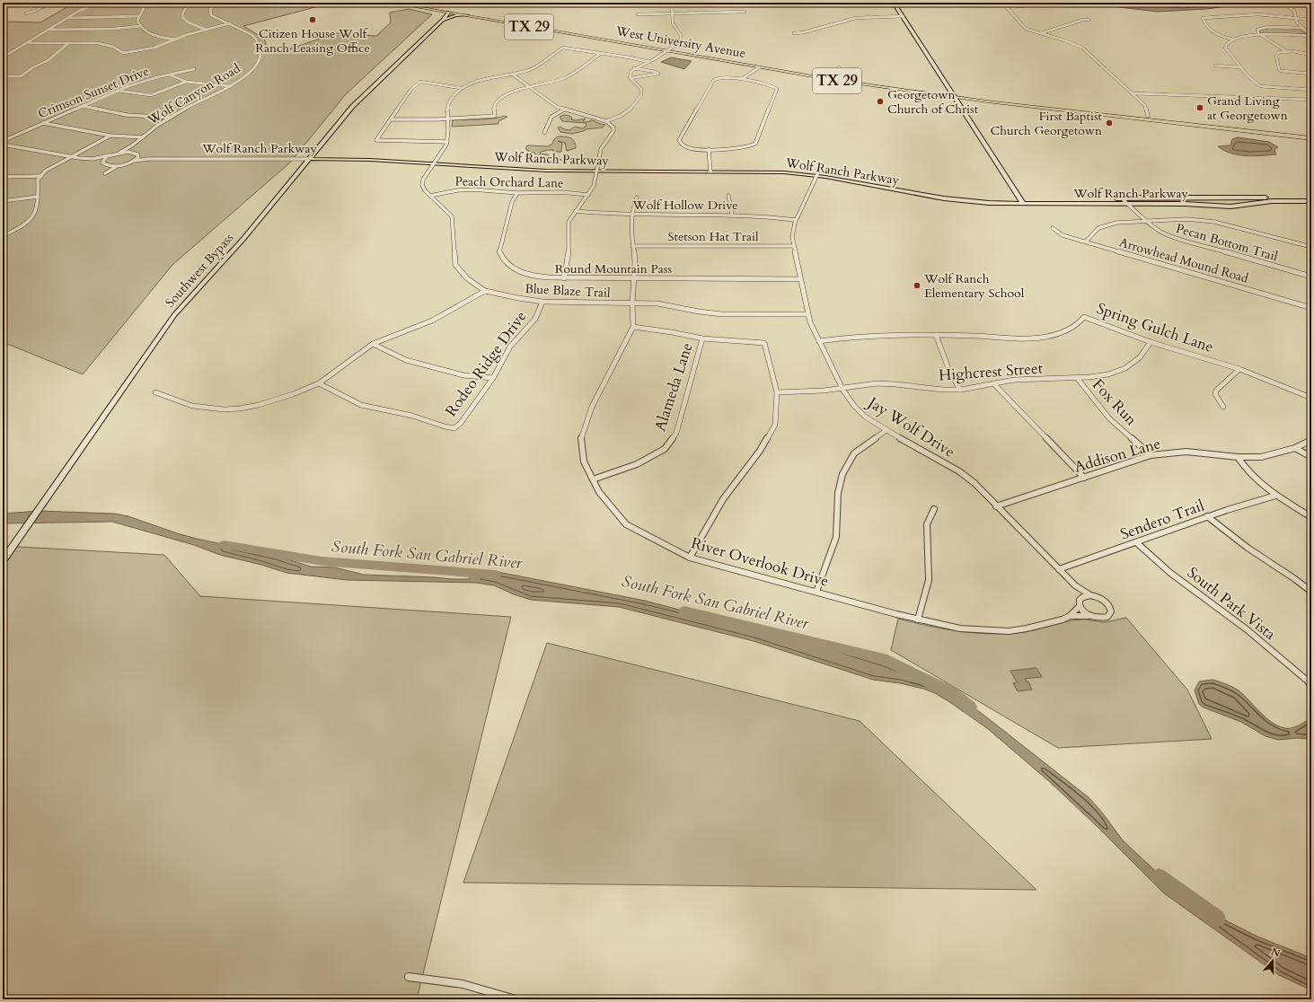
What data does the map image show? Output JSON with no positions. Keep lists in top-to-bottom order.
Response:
{
  "streets": {
    "main road": ["TX 29", "West University Avenue"],
    "street": [
      "Crimson Sunset Drive",
      "Wolf Canyon Road",
      "Wolf Ranch Parkway",
      "Peach Orchard Lane",
      "Wolf Hollow Drive",
      "Stetson Hat Trail",
      "Pecan Bottom Trail",
      "Arrowhead Mound Road",
      "Round Mountain Pass",
      "Southwest Bypass",
      "Blue Blaze Trail",
      "Spring Gulch Lane",
      "Rodeo Ridge Drive",
      "Highcrest Street",
      "Alameda Lane",
      "Fox Run",
      "Jay Wolf Drive",
      "Addison Lane",
      "Sendero Trail",
      "River Overlook Drive",
      "South Park Vista"
    ]
  },
  "crossings": [
    ["West University Avenue", "Southwest Bypass"],
    ["Wolf Ranch Parkway", "Pecan Bottom Trail"],
    ["Wolf Ranch Parkway", "Southwest Bypass"],
    ["Wolf Ranch Parkway", "Blue Blaze Trail"],
    ["Wolf Ranch Parkway", "Jay Wolf Drive"],
    ["Peach Orchard Lane", "Round Mountain Pass"],
    ["Peach Orchard Lane", "Blue Blaze Trail"],
    ["Wolf Hollow Drive", "Jay Wolf Drive"],
    ["Stetson Hat Trail", "Jay Wolf Drive"],
    ["Round Mountain Pass", "Jay Wolf Drive"],
    ["Blue Blaze Trail", "Rodeo Ridge Drive"],
    ["Blue Blaze Trail", "Jay Wolf Drive"],
    ["Spring Gulch Lane", "Highcrest Street"],
    ["Spring Gulch Lane", "Jay Wolf Drive"],
    ["Highcrest Street", "Fox Run"],
    ["Highcrest Street", "Jay Wolf Drive"],
    ["Alameda Lane", "River Overlook Drive"],
    ["Fox Run", "Addison Lane"],
    ["Jay Wolf Drive", "Addison Lane"],
    ["Jay Wolf Drive", "Sendero Trail"],
    ["Sendero Trail", "South Park Vista"]
  ],
  "water": ["South Fork San Gabriel River"],
  "places": [
    "Citizen House Wolf Ranch Leasing Office",
    "Georgetown Church of Christ",
    "Grand Living at Georgetown",
    "First Baptist Church Georgetown",
    "Wolf Ranch Elementary School"
  ],
  "north": "top"
}
